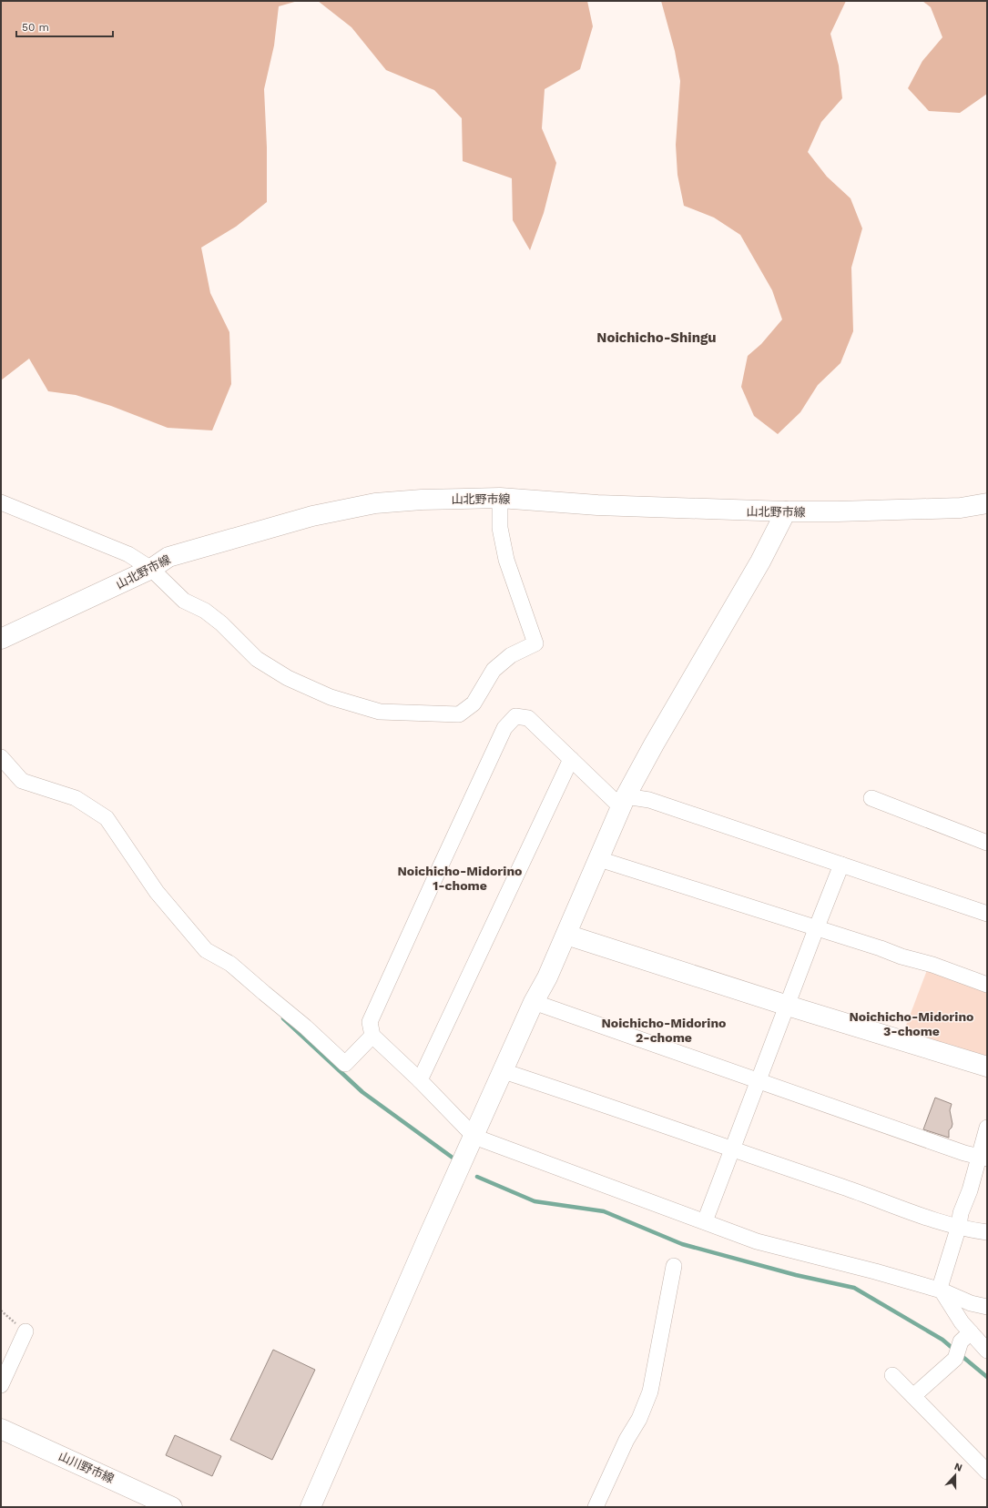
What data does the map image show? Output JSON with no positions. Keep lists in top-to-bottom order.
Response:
{
  "streets": {
    "street": ["山北野市線", "山川野市線"]
  },
  "districts": [
    "Noichicho-Shingu",
    "Noichicho-Midorino 1-chome",
    "Noichicho-Midorino 3-chome",
    "Noichicho-Midorino 2-chome"
  ],
  "scale_bar": "50 m",
  "north": "top"
}
